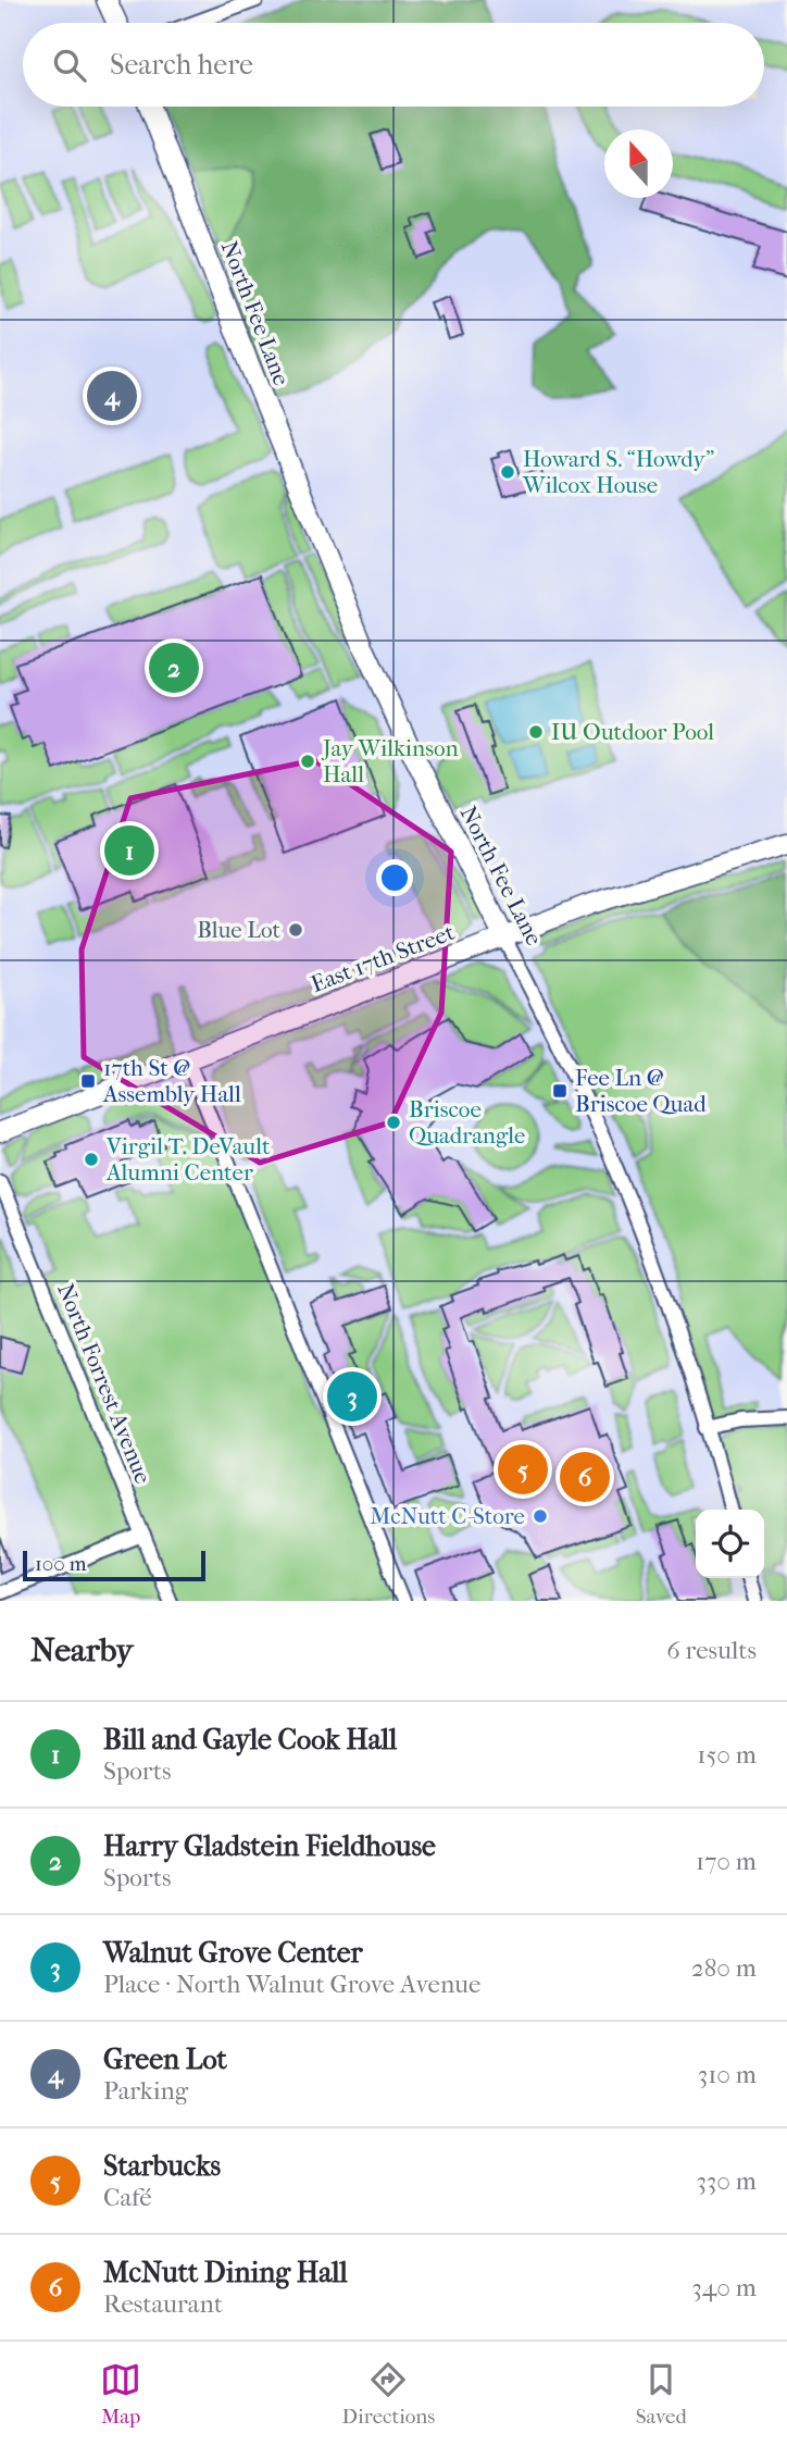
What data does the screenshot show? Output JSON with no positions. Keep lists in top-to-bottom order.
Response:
{
  "streets": {
    "street": ["North Fee Lane", "East 17th Street", "North Forrest Avenue"]
  },
  "crossings": [
    ["North Fee Lane", "East 17th Street"]
  ],
  "places": {
    "other": [
      "Howard S. “Howdy” Wilcox House",
      "IU Outdoor Pool",
      "Jay Wilkinson Hall",
      "Blue Lot",
      "Briscoe Quadrangle",
      "Virgil T. DeVault Alumni Center",
      "McNutt C-Store"
    ],
    "transit": ["17th St @ Assembly Hall", "Fee Ln @ Briscoe Quad"]
  },
  "scale_bar": "100 m",
  "north": "top",
  "page": {
    "search": "Search here",
    "pins": [
      "4",
      "2",
      "1",
      "3",
      "5",
      "6"
    ],
    "scale": "100 m",
    "heading": ["Nearby", "6 results"],
    "list": [
      {
        "mark": "1",
        "name": "Bill and Gayle Cook Hall",
        "note": "Sports",
        "value": "150 m"
      },
      {
        "mark": "2",
        "name": "Harry Gladstein Fieldhouse",
        "note": "Sports",
        "value": "170 m"
      },
      {
        "mark": "3",
        "name": "Walnut Grove Center",
        "note": "Place · North Walnut Grove Avenue",
        "value": "280 m"
      },
      {
        "mark": "4",
        "name": "Green Lot",
        "note": "Parking",
        "value": "310 m"
      },
      {
        "mark": "5",
        "name": "Starbucks",
        "note": "Café",
        "value": "330 m"
      },
      {
        "mark": "6",
        "name": "McNutt Dining Hall",
        "note": "Restaurant",
        "value": "340 m"
      }
    ],
    "nav": ["Map", "Directions", "Saved"]
  }
}
